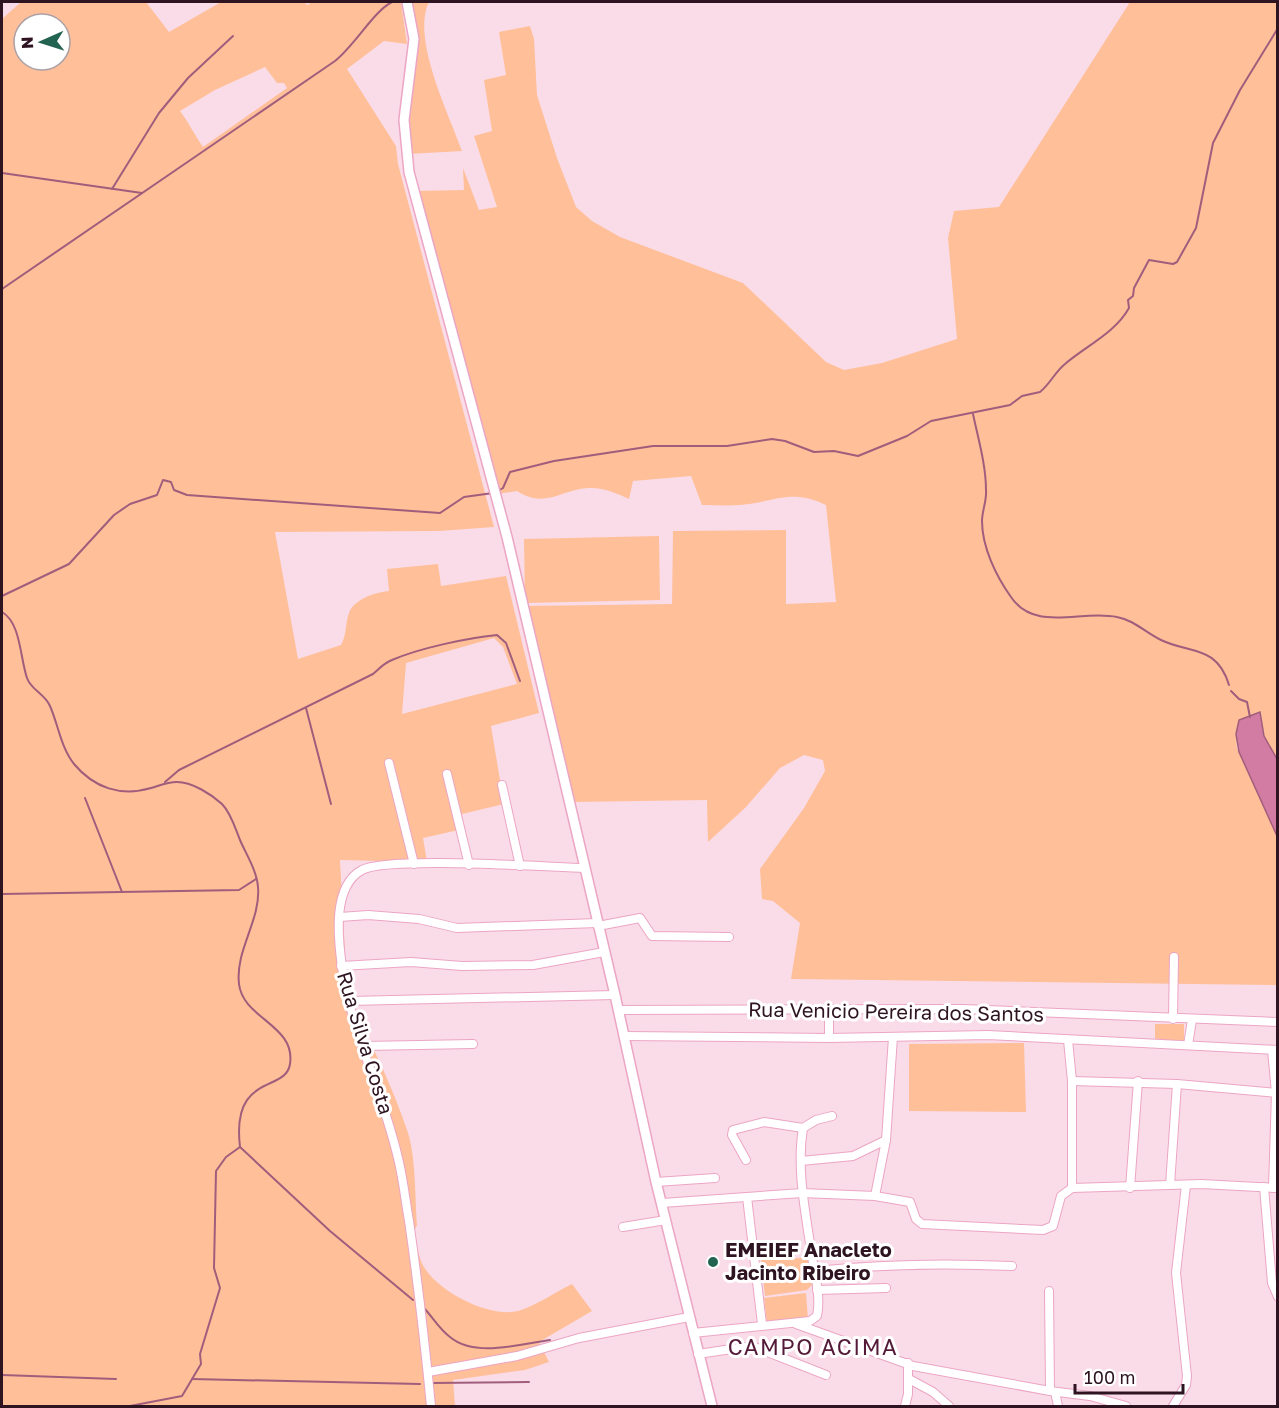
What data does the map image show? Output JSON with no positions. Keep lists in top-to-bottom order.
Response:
{
  "streets": {
    "street": ["Rua Venicio Pereira dos Santos", "Rua Silva Costa"]
  },
  "districts": ["CAMPO ACIMA"],
  "places": ["EMEIEF Anacleto Jacinto Ribeiro"],
  "scale_bar": "100 m",
  "north": "left"
}
